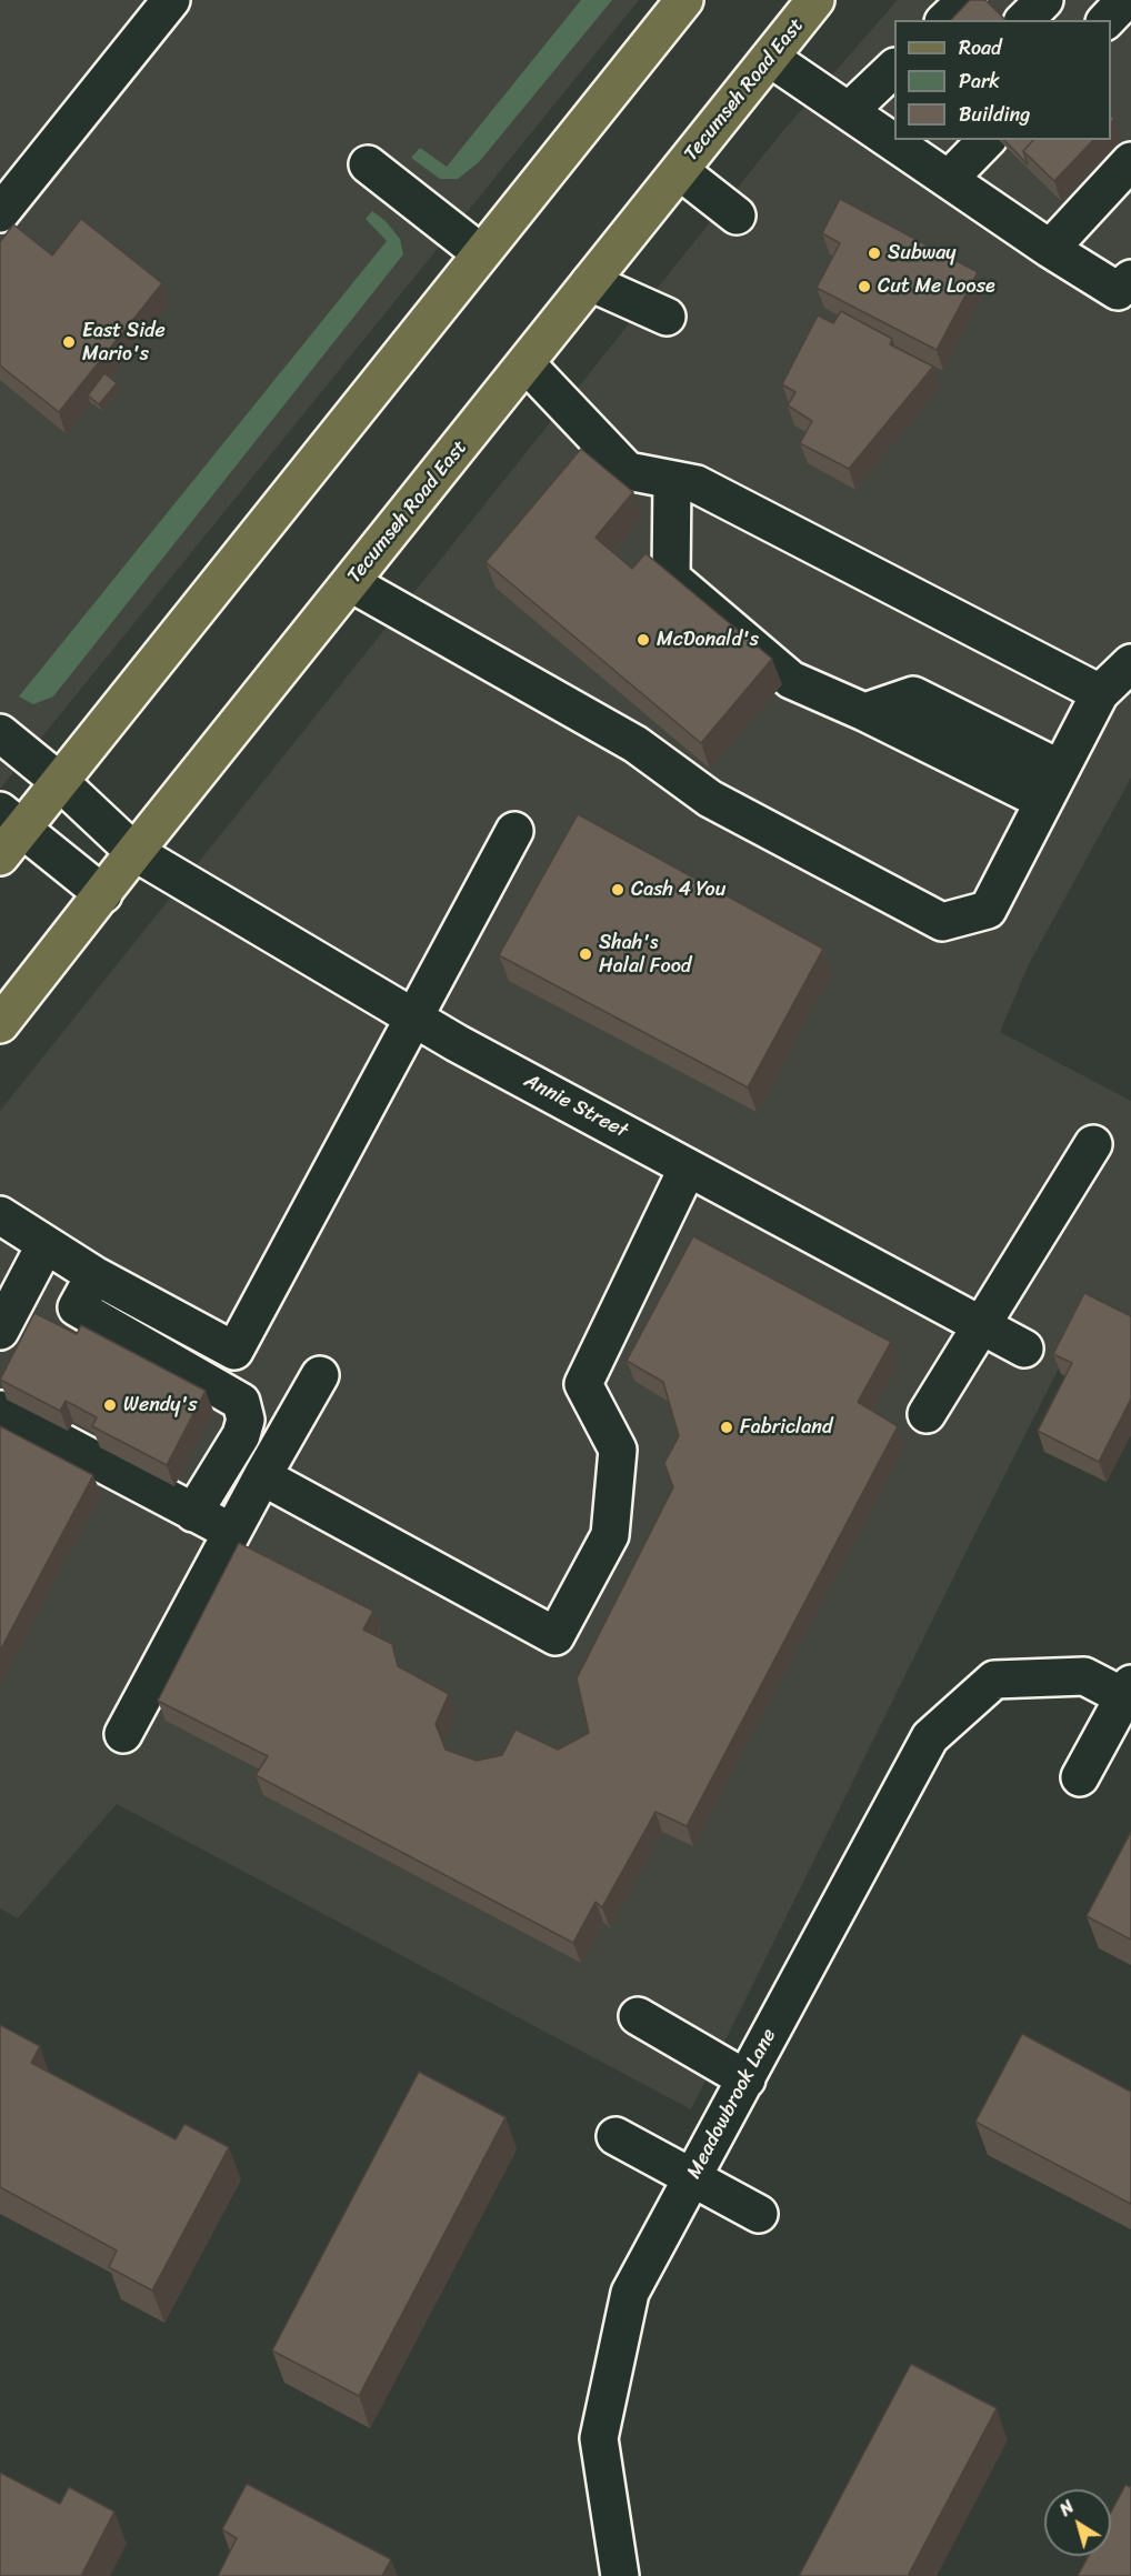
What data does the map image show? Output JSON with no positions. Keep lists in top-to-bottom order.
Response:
{
  "streets": {
    "main road": ["Tecumseh Road East"],
    "street": ["Annie Street", "Meadowbrook Lane"]
  },
  "crossings": [
    ["Tecumseh Road East", "Annie Street"]
  ],
  "places": [
    "Subway",
    "Cut Me Loose",
    "East Side Mario's",
    "McDonald's",
    "Cash 4 You",
    "Shah's Halal Food",
    "Wendy's",
    "Fabricland"
  ],
  "legend": ["Road", "Park", "Building"],
  "north": "top left"
}
